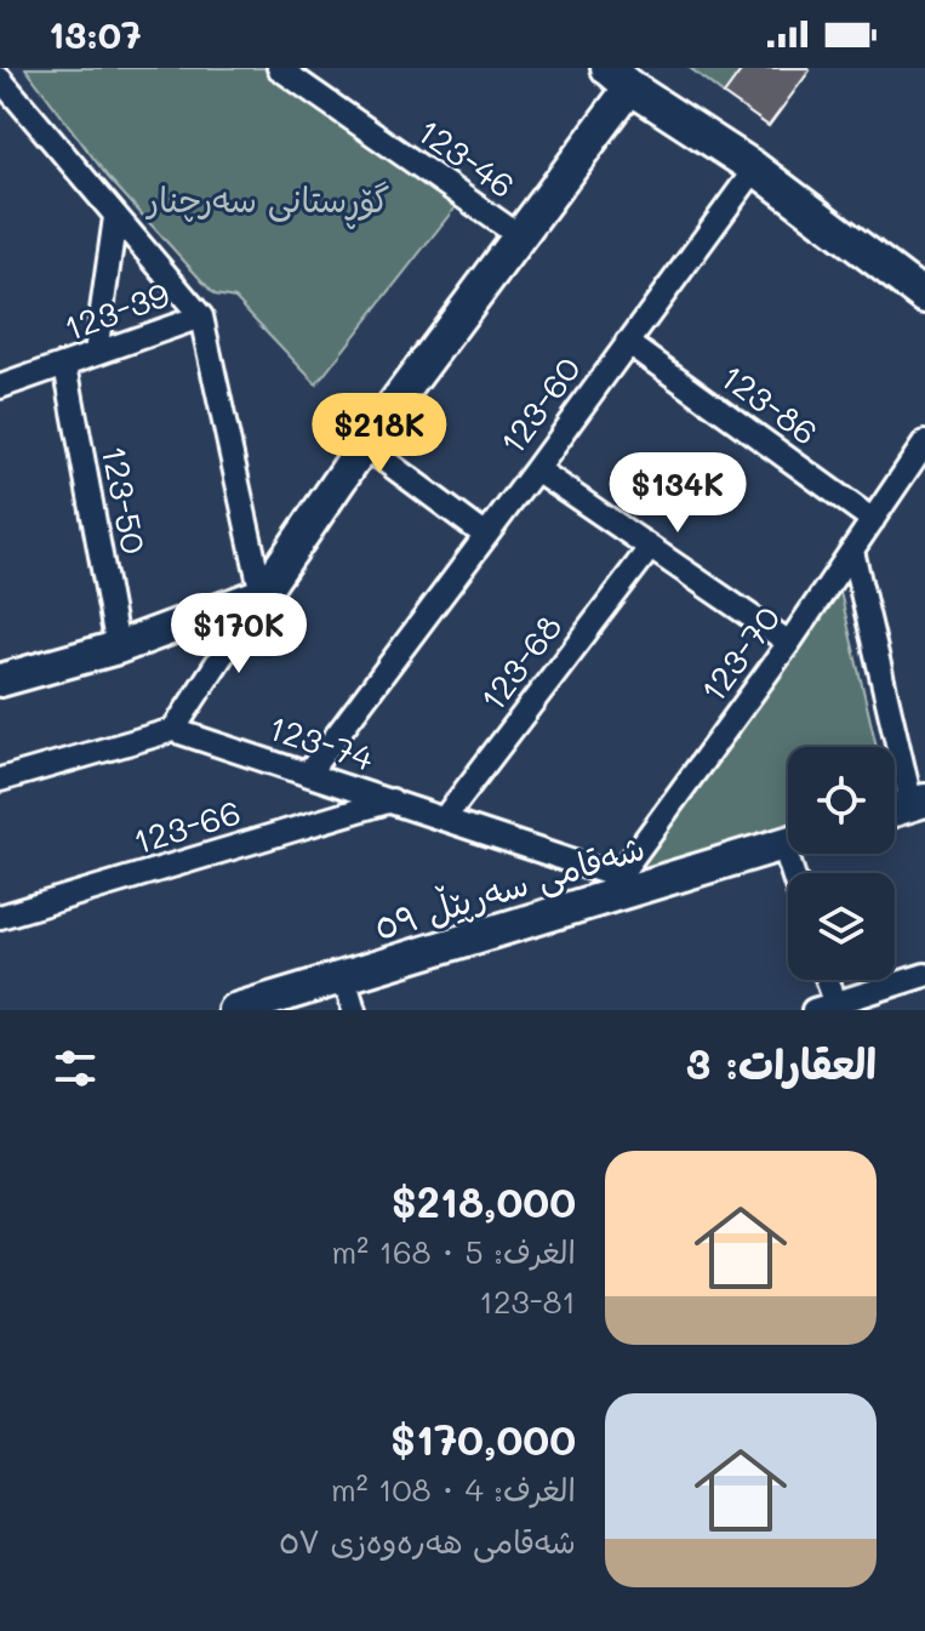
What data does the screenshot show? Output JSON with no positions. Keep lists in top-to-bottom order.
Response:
{
  "streets": {
    "street": [
      "123-46",
      "123-39",
      "123-86",
      "123-60",
      "123-50",
      "123-70",
      "123-68",
      "123-74",
      "123-66",
      "شەقامی سەرپێڵ ٥٩"
    ]
  },
  "crossings": [
    ["123-39", "123-50"],
    ["123-86", "123-60"],
    ["123-86", "123-70"],
    ["123-60", "123-74"],
    ["123-70", "123-74"],
    ["123-70", "شەقامی سەرپێڵ ٥٩"],
    ["123-68", "123-74"],
    ["123-74", "123-66"],
    ["123-74", "شەقامی سەرپێڵ ٥٩"]
  ],
  "parks": ["گۆڕستانی سەرچنار"],
  "page": {
    "status": "13:07",
    "price": ["$218K", "$134K", "$170K"],
    "heading": "العقارات: 3",
    "list": [
      {
        "name": "$218,000",
        "note": "الغرف: 5 · 168 m² · 123-81"
      },
      {
        "name": "$170,000",
        "note": "الغرف: 4 · 108 m² · شەقامی هەرەوەزی ٥٧"
      }
    ]
  }
}
